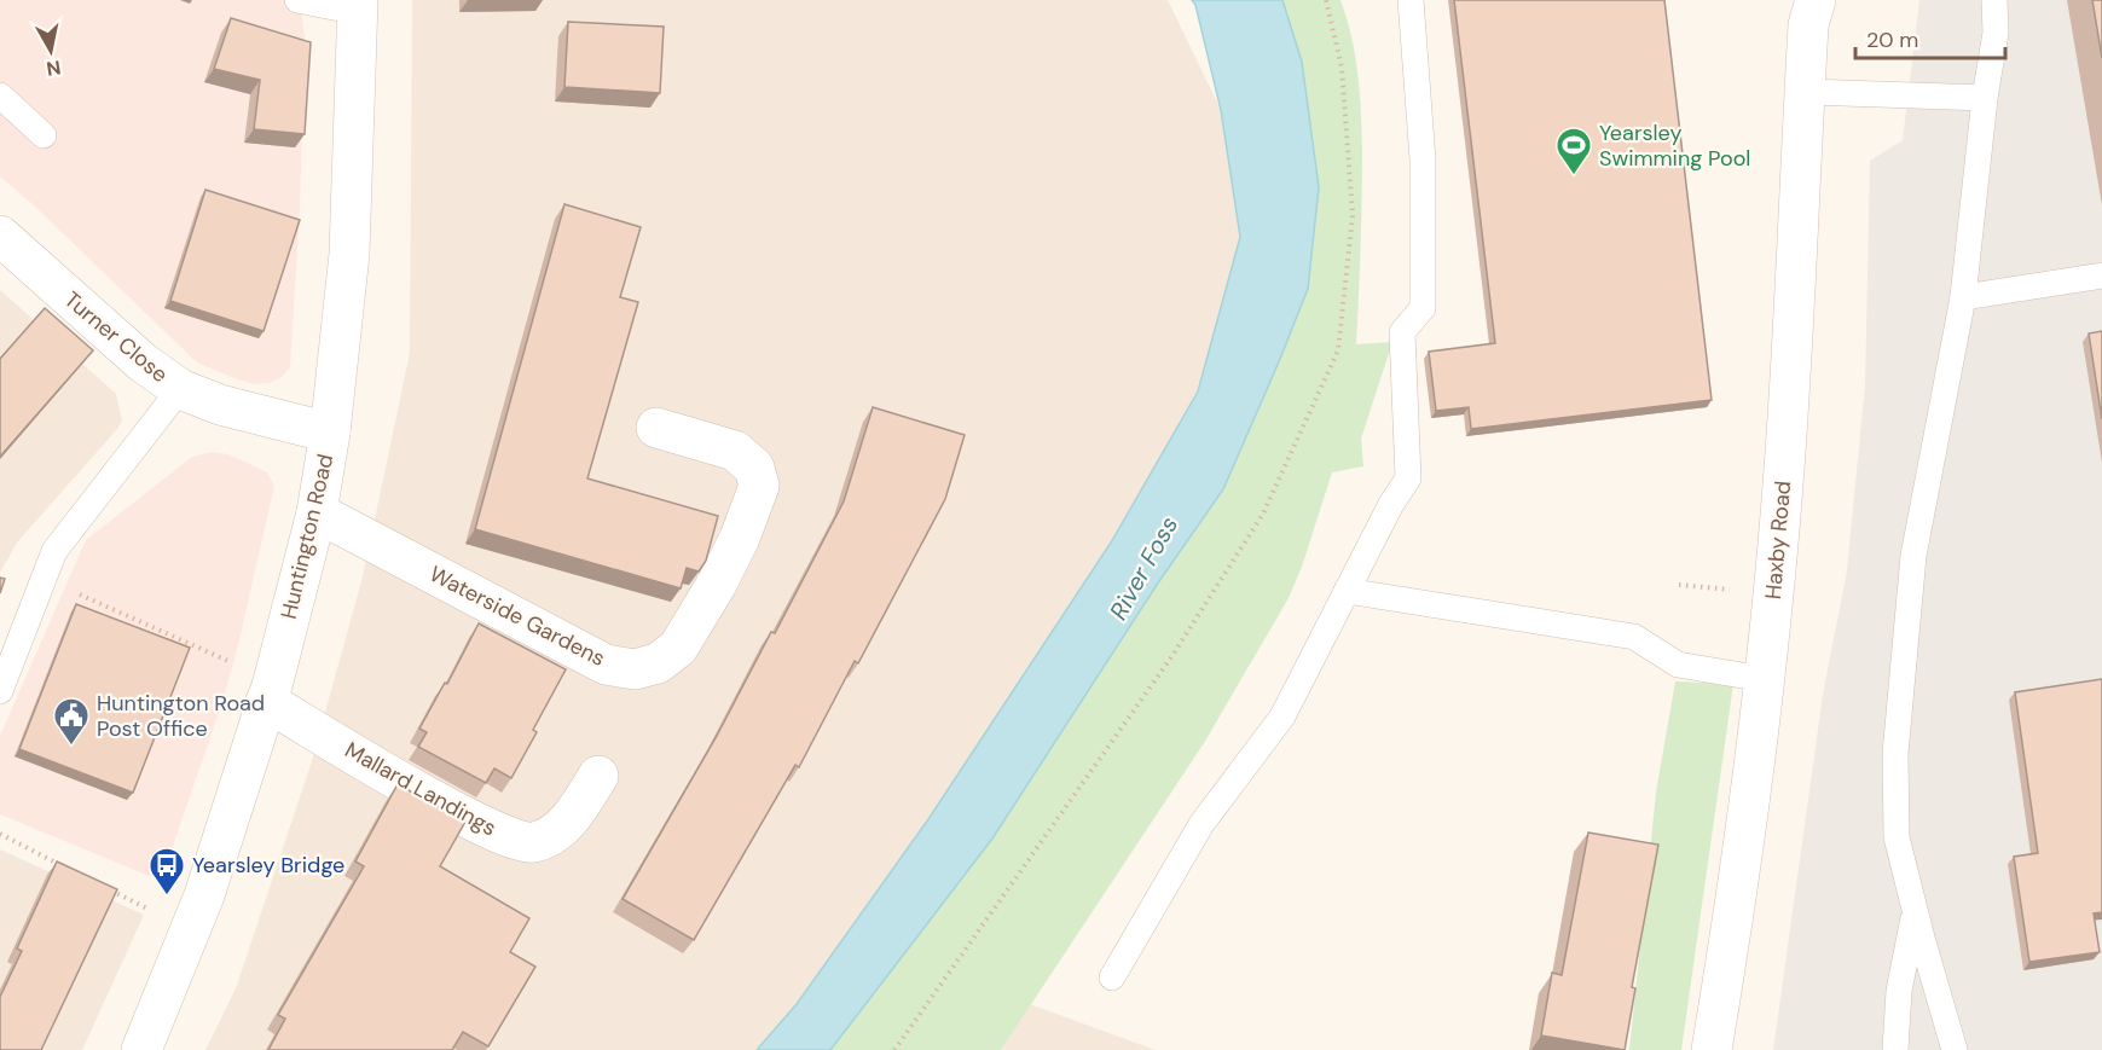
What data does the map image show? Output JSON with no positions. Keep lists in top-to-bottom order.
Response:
{
  "streets": {
    "street": [
      "Turner Close",
      "Huntington Road",
      "Haxby Road",
      "Waterside Gardens",
      "Mallard Landings"
    ]
  },
  "crossings": [
    ["Turner Close", "Huntington Road"],
    ["Huntington Road", "Waterside Gardens"],
    ["Huntington Road", "Mallard Landings"]
  ],
  "water": ["River Foss"],
  "places": {
    "sports": ["Yearsley Swimming Pool"],
    "public building": ["Huntington Road Post Office"],
    "bus stop": ["Yearsley Bridge"]
  },
  "scale_bar": "20 m",
  "north": "bottom"
}
